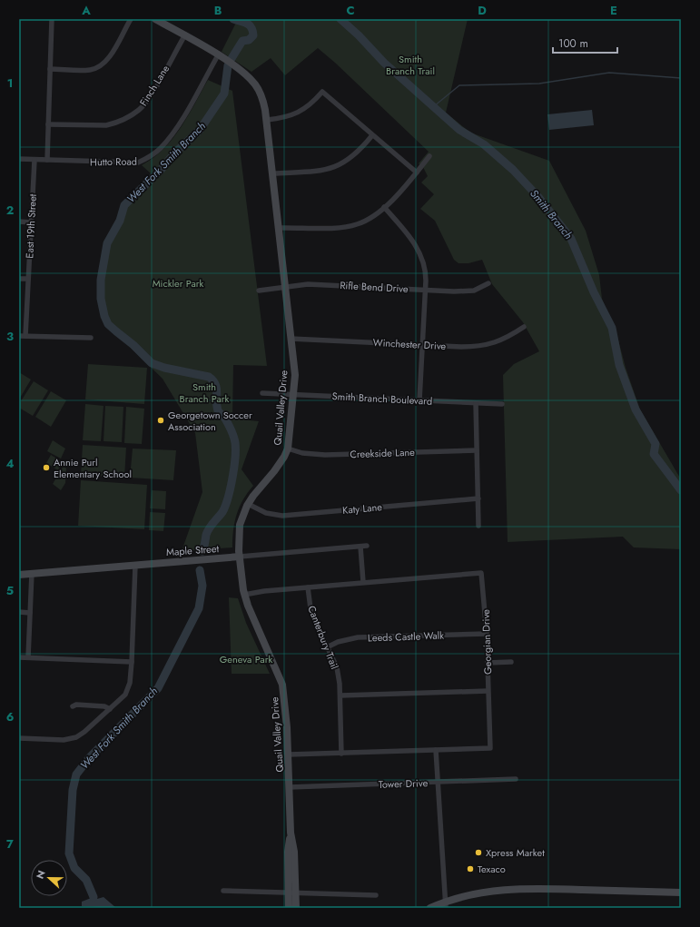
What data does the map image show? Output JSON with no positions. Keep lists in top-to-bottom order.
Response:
{
  "streets": {
    "street": [
      "Finch Lane",
      "Hutto Road",
      "East 19th Street",
      "Rifle Bend Drive",
      "Winchester Drive",
      "Smith Branch Boulevard",
      "Quail Valley Drive",
      "Creekside Lane",
      "Katy Lane",
      "Maple Street",
      "Leeds Castle Walk",
      "Canterbury Trail",
      "Georgian Drive",
      "Tower Drive"
    ]
  },
  "crossings": [
    ["Finch Lane", "Quail Valley Drive"],
    ["Hutto Road", "East 19th Street"],
    ["Hutto Road", "Quail Valley Drive"],
    ["Rifle Bend Drive", "Quail Valley Drive"],
    ["Winchester Drive", "Quail Valley Drive"],
    ["Smith Branch Boulevard", "Quail Valley Drive"],
    ["Quail Valley Drive", "Creekside Lane"],
    ["Quail Valley Drive", "Katy Lane"],
    ["Quail Valley Drive", "Maple Street"],
    ["Quail Valley Drive", "Georgian Drive"],
    ["Quail Valley Drive", "Tower Drive"],
    ["Leeds Castle Walk", "Canterbury Trail"],
    ["Leeds Castle Walk", "Georgian Drive"],
    ["Canterbury Trail", "Georgian Drive"]
  ],
  "water": ["West Fork Smith Branch", "Smith Branch"],
  "parks": [
    "Smith Branch Trail",
    "Mickler Park",
    "Smith Branch Park",
    "Geneva Park"
  ],
  "places": [
    "Georgetown Soccer Association",
    "Annie Purl Elementary School",
    "Xpress Market",
    "Texaco"
  ],
  "scale_bar": "100 m",
  "north": "left",
  "grid": {
    "columns": [
      "A",
      "B",
      "C",
      "D",
      "E"
    ],
    "rows": [
      "1",
      "2",
      "3",
      "4",
      "5",
      "6",
      "7"
    ]
  }
}
